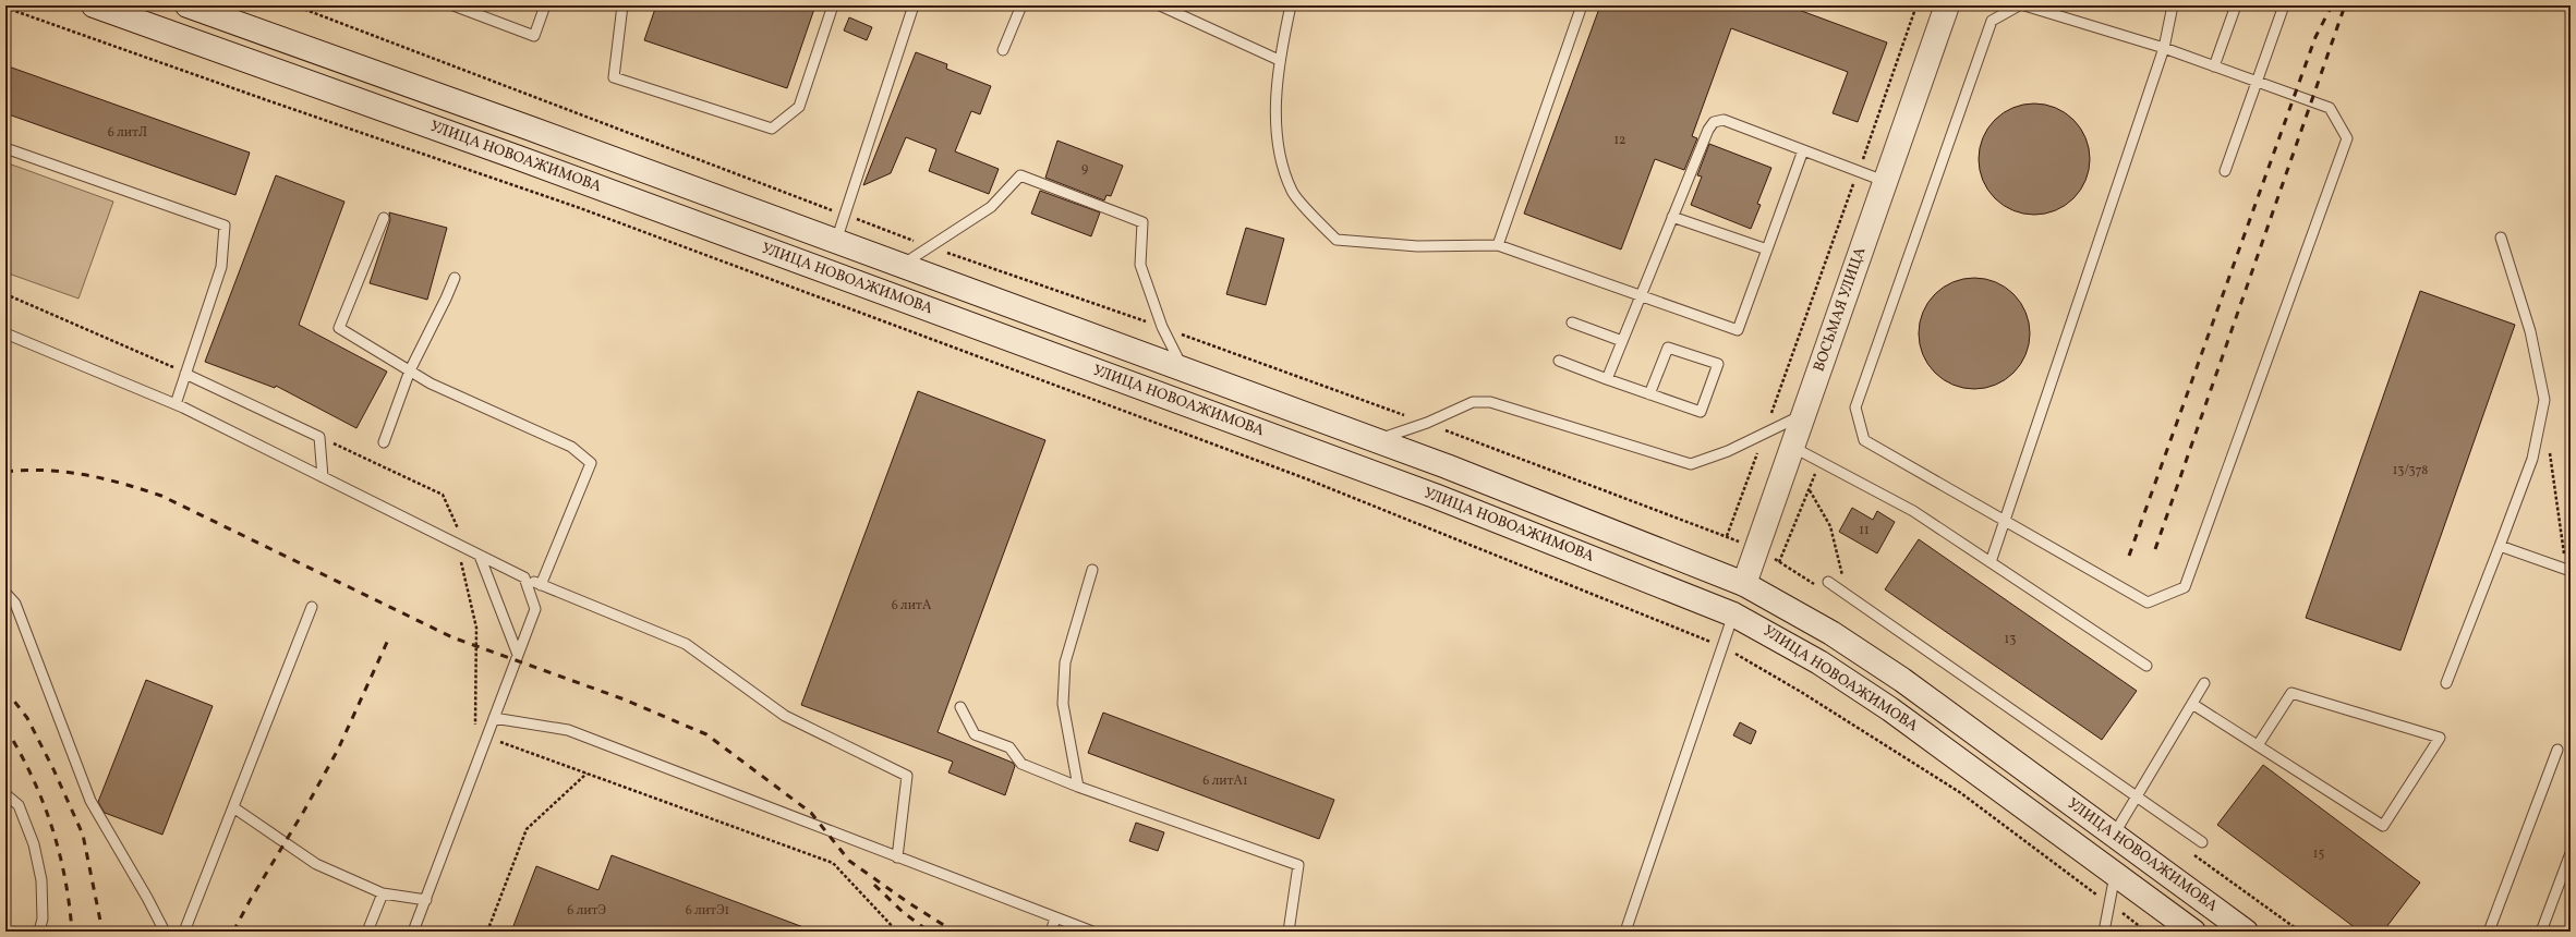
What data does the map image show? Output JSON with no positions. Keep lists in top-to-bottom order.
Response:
{
  "streets": {
    "main road": ["УЛИЦА НОВОАЖИМОВА", "ВОСЬМАЯ УЛИЦА"]
  },
  "crossings": [
    ["УЛИЦА НОВОАЖИМОВА", "ВОСЬМАЯ УЛИЦА"]
  ],
  "house_numbers": [
    "6 литЛ",
    "12",
    "9",
    "13/378",
    "11",
    "6 литА",
    "13",
    "6 литА1",
    "15",
    "6 литЭ",
    "6 литЭ1"
  ]
}
